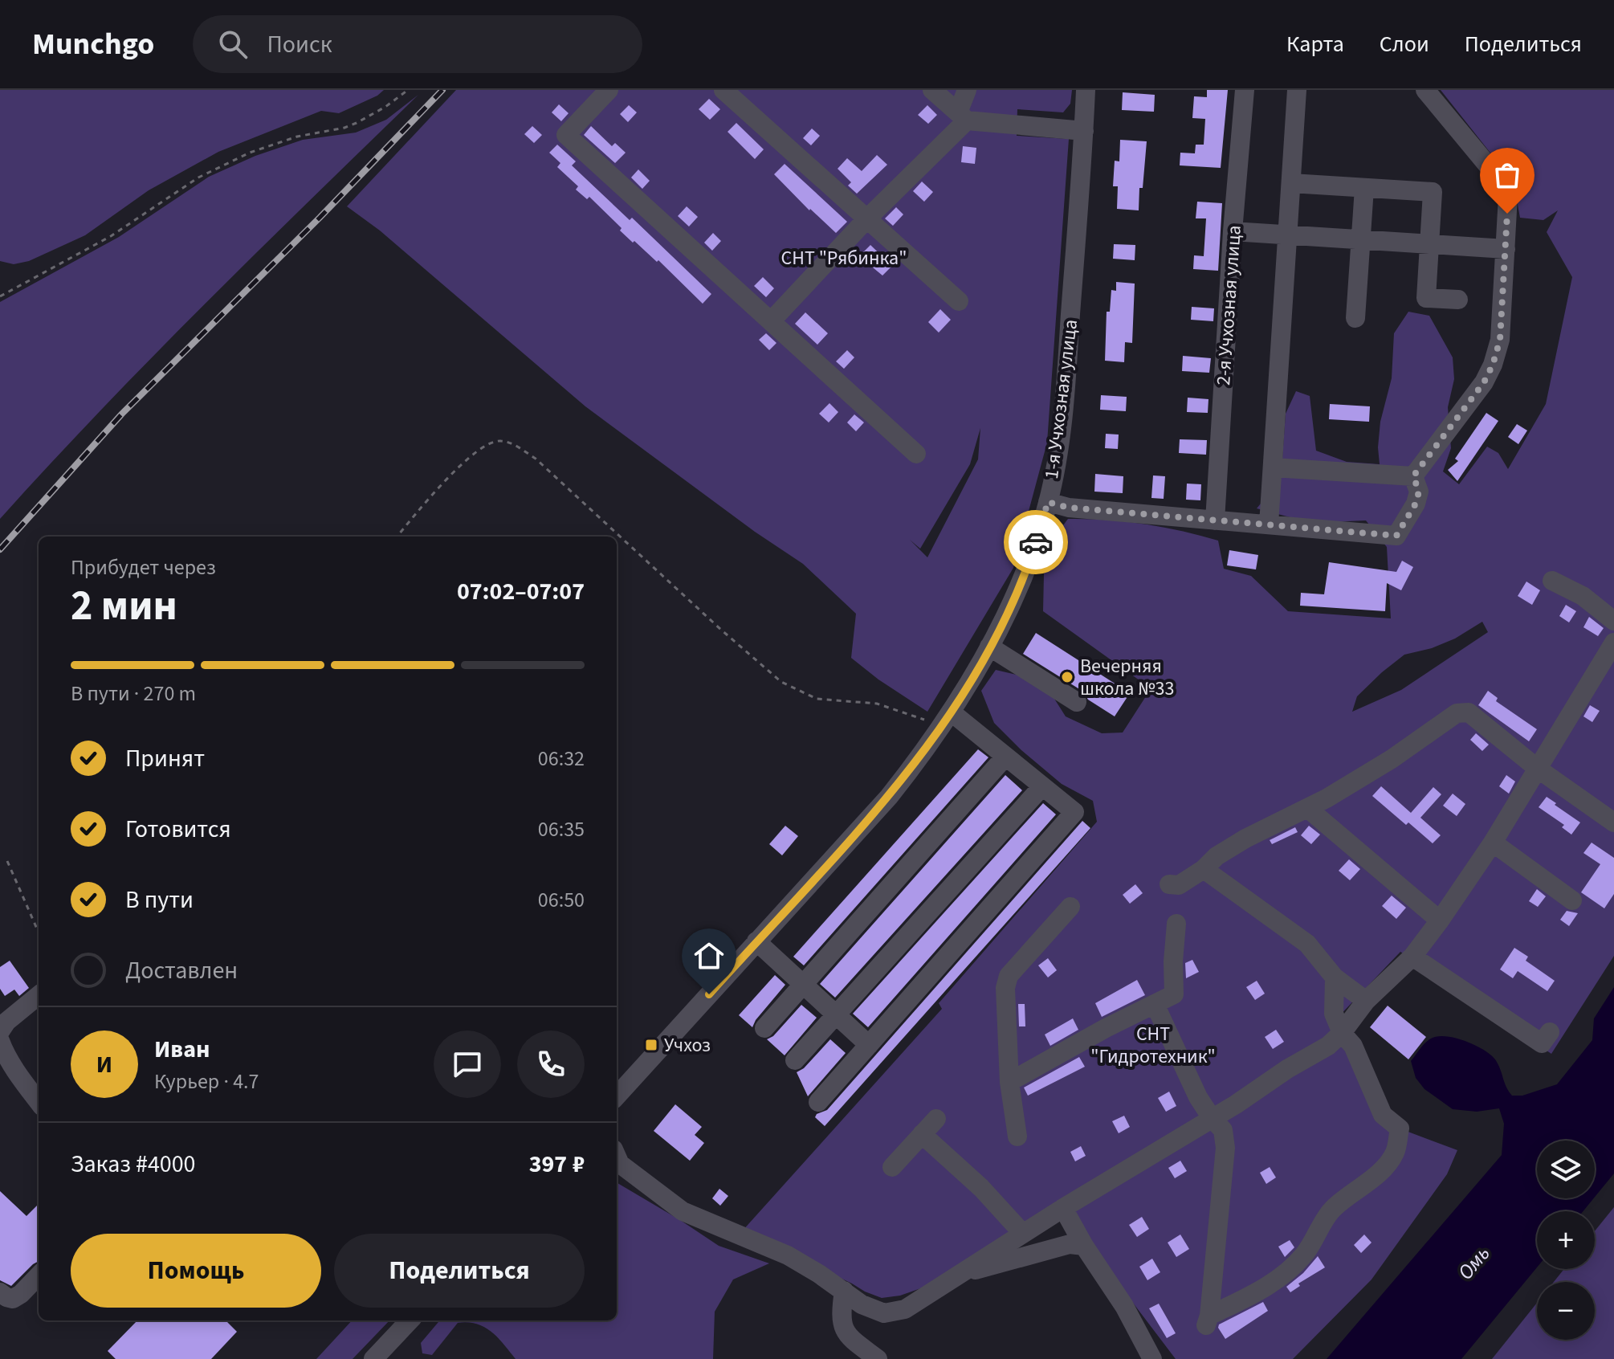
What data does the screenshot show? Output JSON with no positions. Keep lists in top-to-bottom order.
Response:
{
  "streets": {
    "street": ["2-я Учхозная улица", "1-я Учхозная улица"]
  },
  "water": ["Омь"],
  "parks": ["СНТ \"Рябинка\"", "СНТ \"Гидротехник\""],
  "places": {
    "other": ["Вечерняя школа №33"],
    "transit": ["Учхоз"]
  },
  "page": {
    "header": "Munchgo",
    "search": "Поиск",
    "nav": ["Карта", "Слои", "Поделиться"],
    "heading": ["2 мин", "Прибудет через", "07:02–07:07"],
    "panel": [
      "Иван",
      "Курьер · 4.7",
      "Заказ #4000",
      "397 ₽"
    ],
    "bar": "В пути · 270 m",
    "list": [
      ["Принят", "06:32"],
      ["Готовится", "06:35"],
      ["В пути", "06:50"],
      "Доставлен"
    ],
    "round": "И",
    "map_buttons": ["+", "−"],
    "buttons": ["Помощь", "Поделиться"]
  }
}
